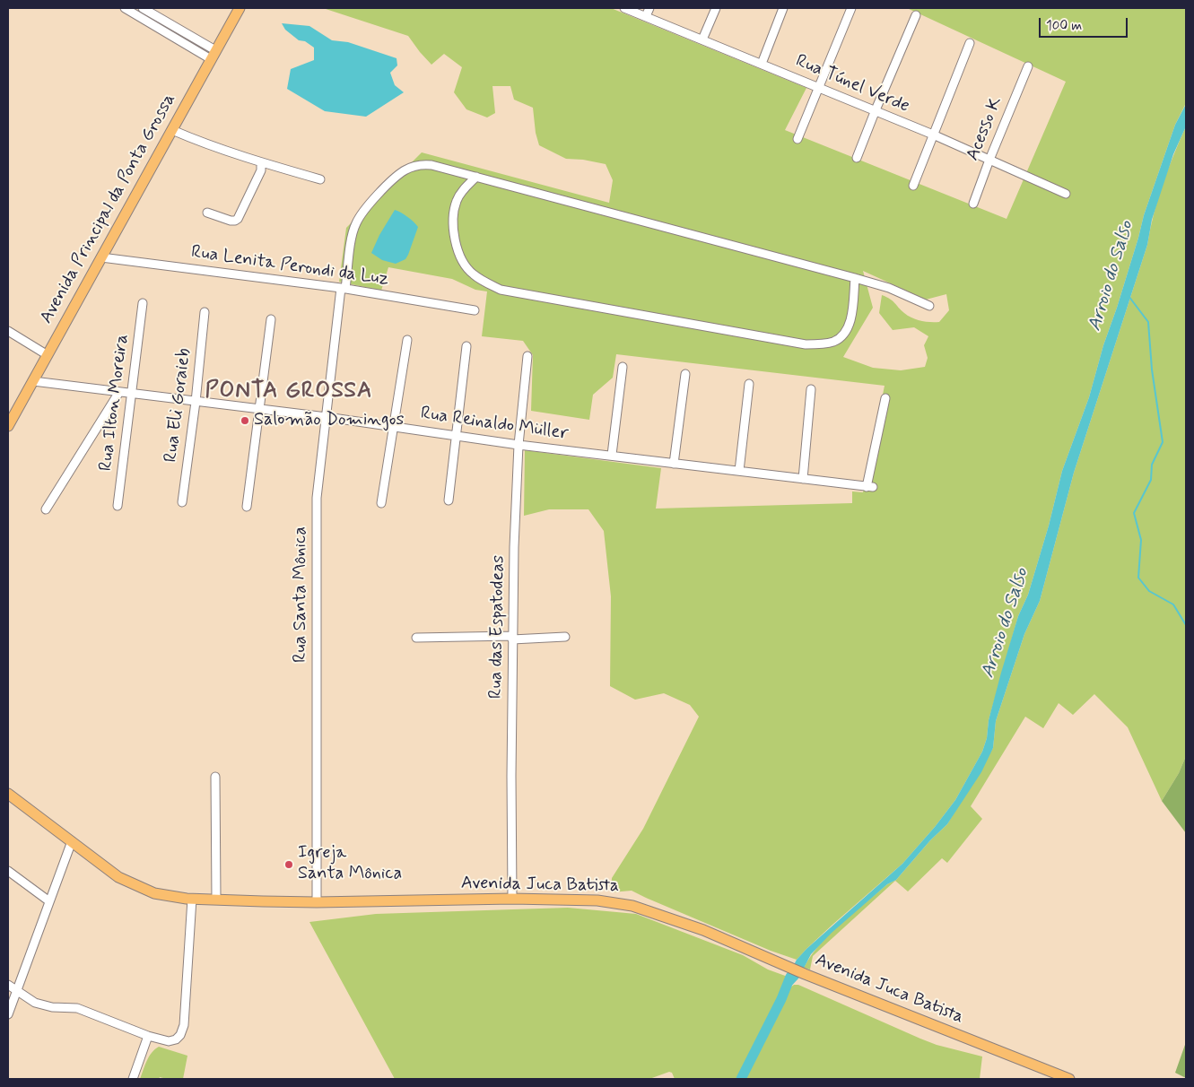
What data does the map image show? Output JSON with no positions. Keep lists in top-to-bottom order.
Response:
{
  "streets": {
    "main road": ["Avenida Principal da Ponta Grossa", "Avenida Juca Batista"],
    "street": [
      "Rua Túnel Verde",
      "Acesso K",
      "Rua Lenita Perondi da Luz",
      "Rua Ilton Moreira",
      "Rua Eli Goraieb",
      "Rua Reinaldo Müller",
      "Rua Santa Mônica",
      "Rua das Espatodeas"
    ]
  },
  "crossings": [
    ["Rua Túnel Verde", "Acesso K"],
    ["Avenida Principal da Ponta Grossa", "Rua Lenita Perondi da Luz"],
    ["Avenida Principal da Ponta Grossa", "Rua Reinaldo Müller"],
    ["Rua Lenita Perondi da Luz", "Rua Santa Mônica"],
    ["Rua Ilton Moreira", "Rua Reinaldo Müller"],
    ["Rua Eli Goraieb", "Rua Reinaldo Müller"],
    ["Rua Reinaldo Müller", "Rua Santa Mônica"],
    ["Rua Reinaldo Müller", "Rua das Espatodeas"],
    ["Rua Santa Mônica", "Avenida Juca Batista"],
    ["Rua das Espatodeas", "Avenida Juca Batista"]
  ],
  "districts": ["PONTA GROSSA"],
  "water": ["Arroio do Salso"],
  "places": ["Salomão Domingos", "Igreja Santa Mônica"],
  "scale_bar": "100 m"
}
